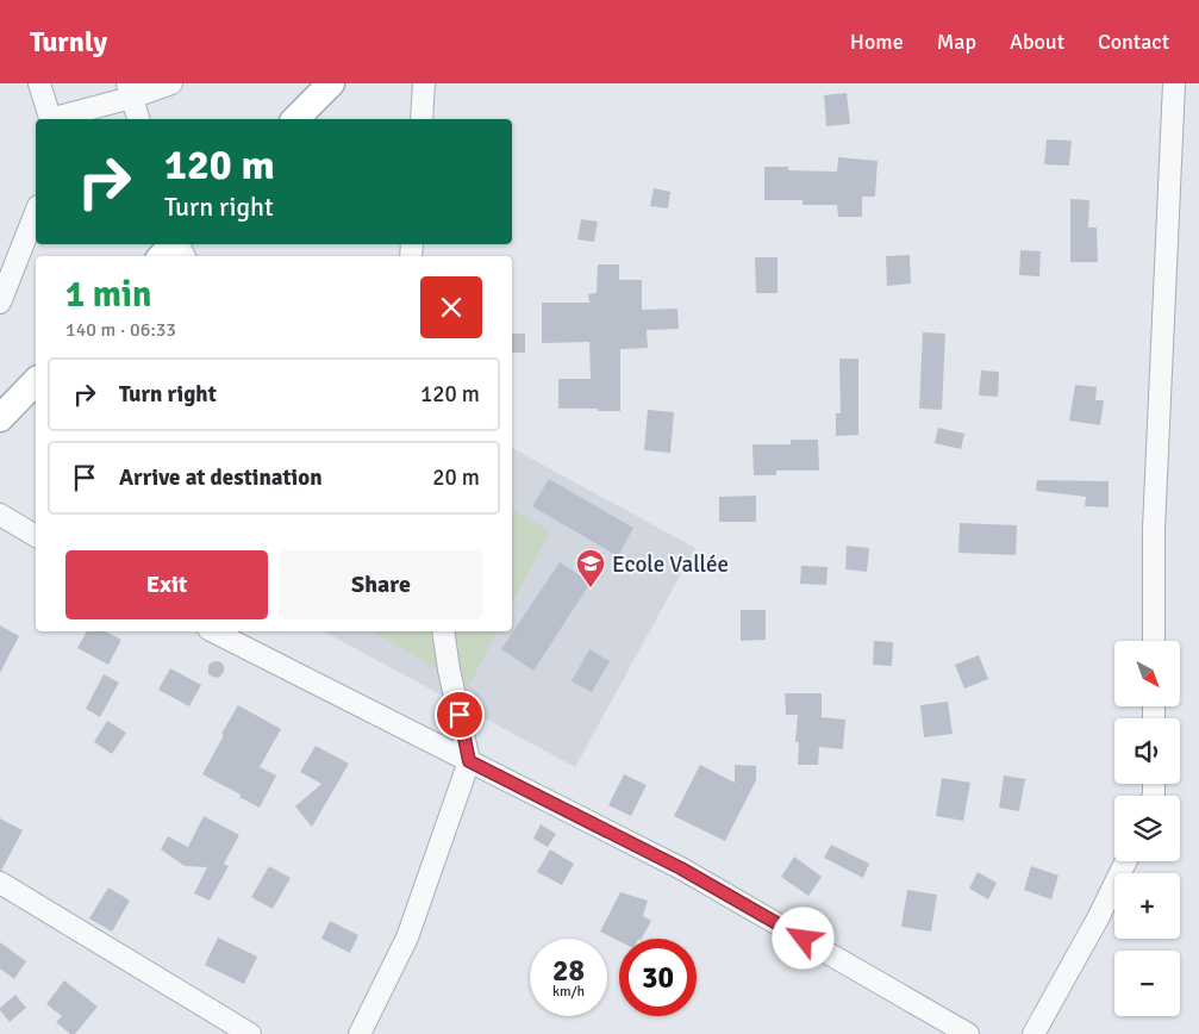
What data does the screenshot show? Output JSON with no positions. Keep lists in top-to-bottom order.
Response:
{
  "places": {
    "school or university": ["Ecole Vallée"]
  },
  "north": "bottom right",
  "page": {
    "header": "Turnly",
    "nav": [
      "Home",
      "Map",
      "About",
      "Contact"
    ],
    "turn": ["120 m", "Turn right"],
    "heading": ["1 min", "140 m · 06:33"],
    "list": [
      {
        "name": "Turn right",
        "value": "120 m"
      },
      {
        "name": "Arrive at destination",
        "value": "20 m"
      }
    ],
    "buttons": ["Exit", "Share"],
    "map_buttons": ["+", "−"],
    "speed": "28 km/h",
    "limit": "30"
  }
}
